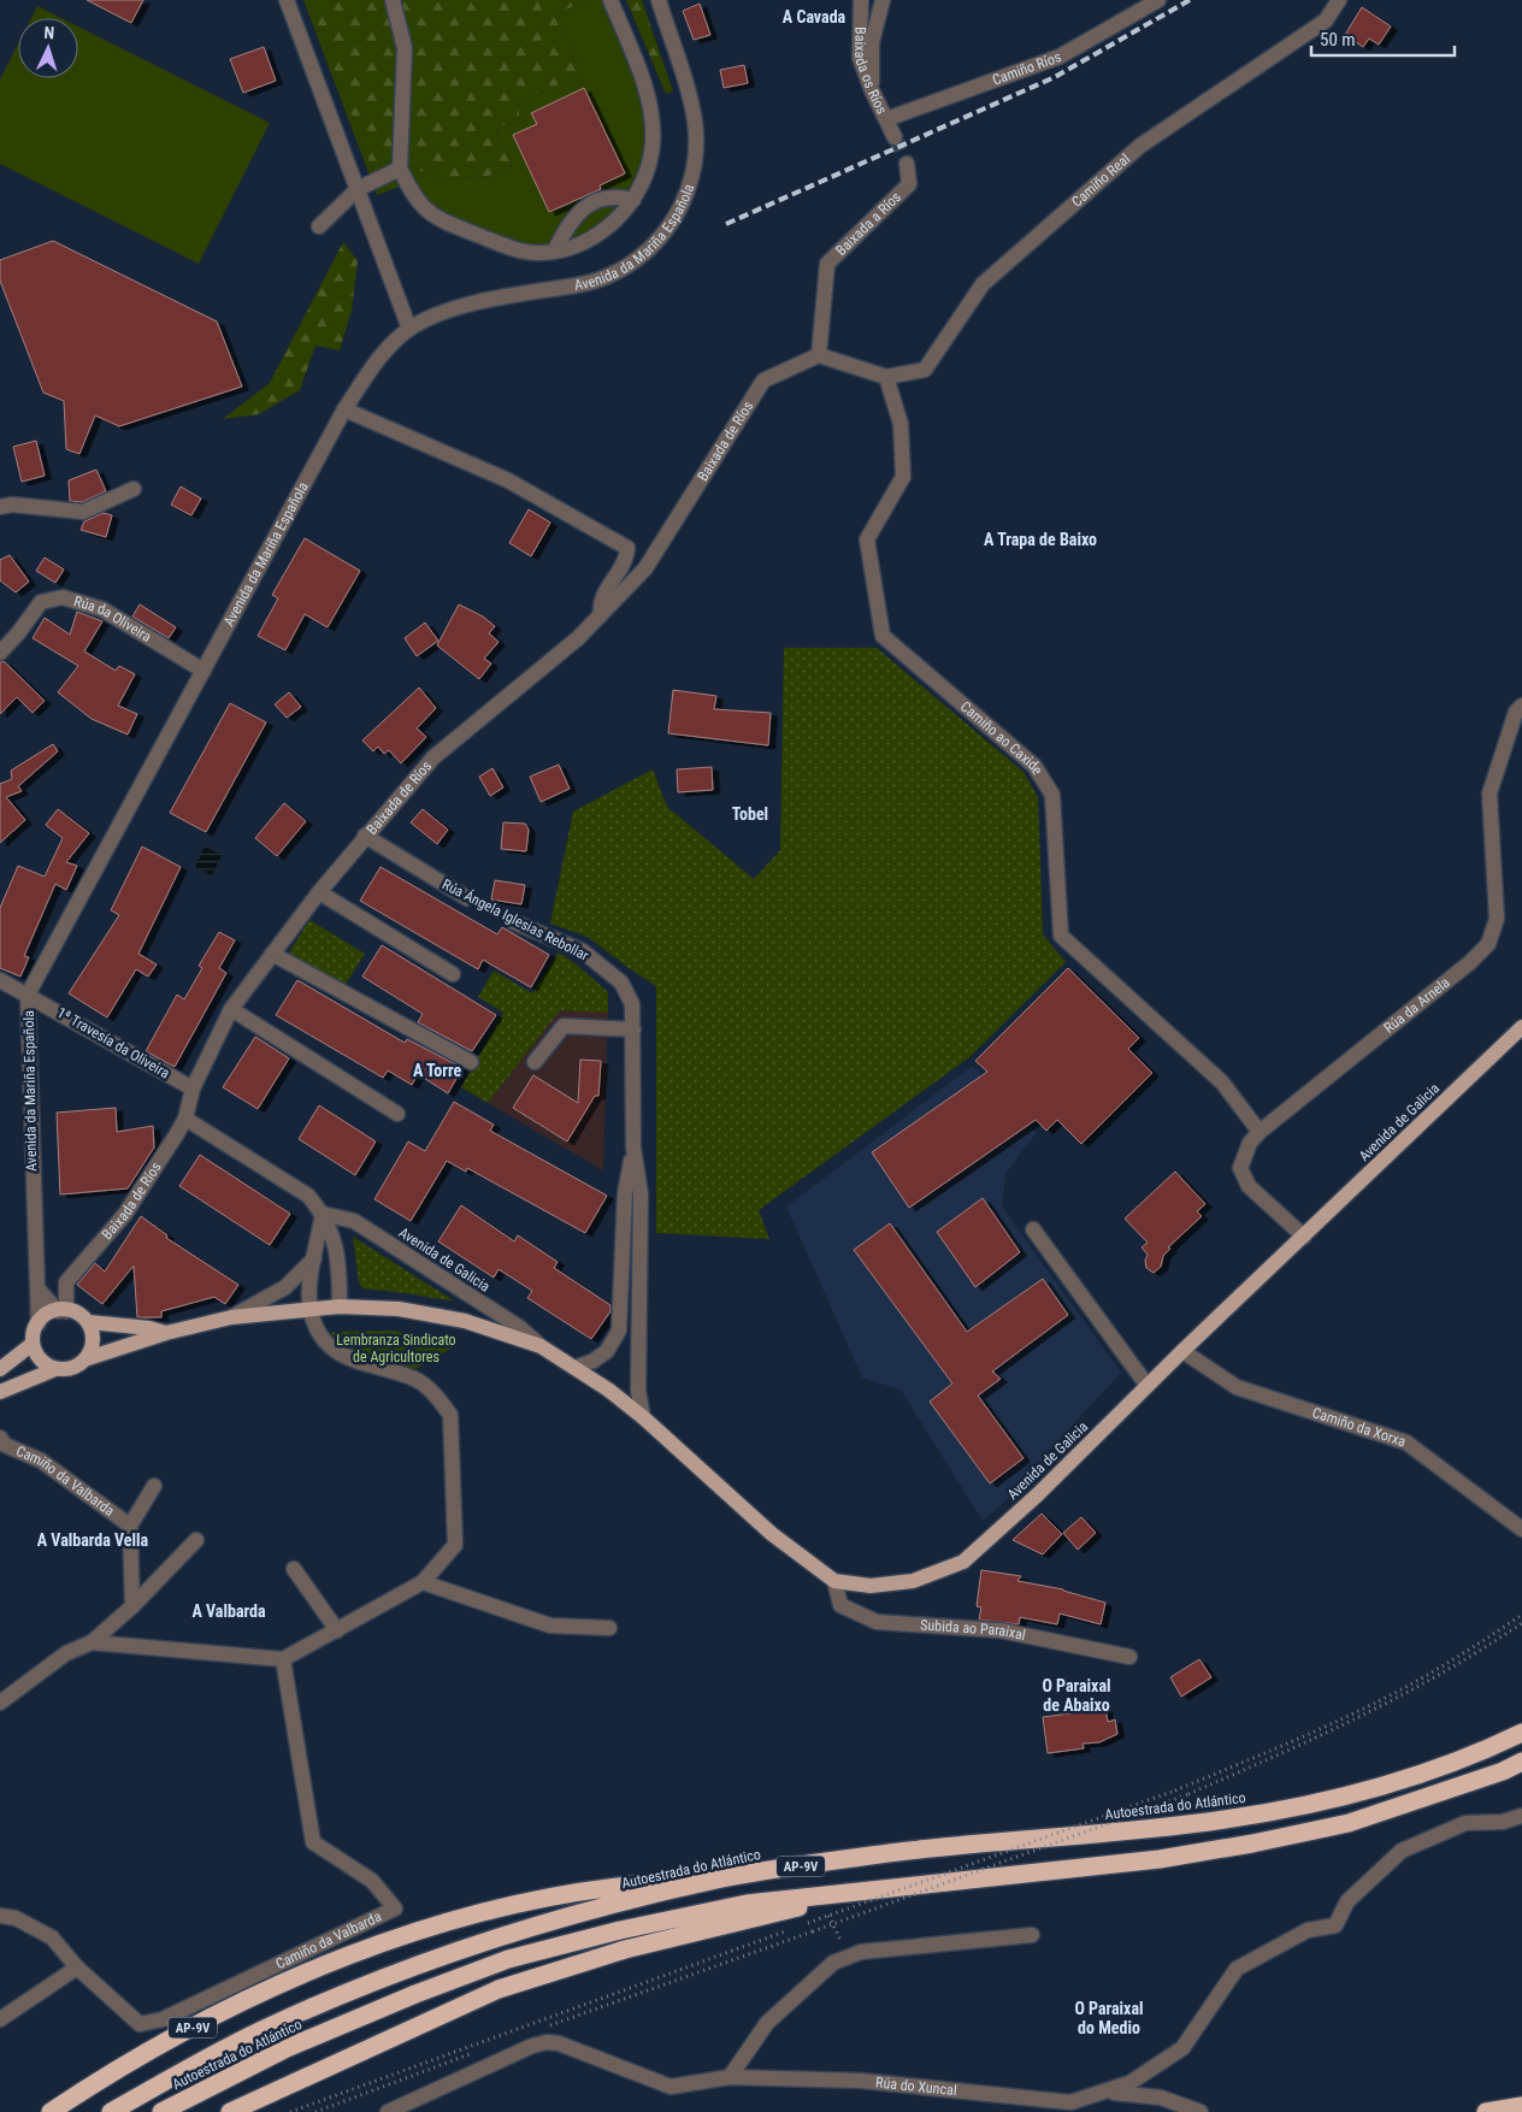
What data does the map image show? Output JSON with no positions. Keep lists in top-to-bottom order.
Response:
{
  "streets": {
    "highway": ["Autoestrada do Atlántico", "AP-9V"],
    "main road": ["Avenida de Galicia"],
    "street": [
      "Camiño Ríos",
      "Baixada os Ríos",
      "Camiño Real",
      "Baixada a Ríos",
      "Avenida da Mariña Española",
      "Baixada de Ríos",
      "Rúa da Oliveira",
      "Camiño ao Caxide",
      "Rúa Ángela Iglesias Rebollar",
      "Rúa da Arnela",
      "1ª Travesía da Oliveira",
      "Camiño da Xorxa",
      "Camiño da Valbarda",
      "Subida ao Paraixal",
      "Rúa do Xuncal"
    ]
  },
  "crossings": [
    ["Camiño Ríos", "Baixada os Ríos"],
    ["Camiño Real", "Camiño ao Caxide"],
    ["Baixada a Ríos", "Baixada de Ríos"],
    ["Avenida da Mariña Española", "Baixada de Ríos"],
    ["Avenida da Mariña Española", "Rúa da Oliveira"],
    ["Avenida da Mariña Española", "1ª Travesía da Oliveira"],
    ["Avenida da Mariña Española", "Avenida de Galicia"],
    ["Baixada de Ríos", "Rúa Ángela Iglesias Rebollar"],
    ["Baixada de Ríos", "1ª Travesía da Oliveira"],
    ["Baixada de Ríos", "Avenida de Galicia"],
    ["Camiño ao Caxide", "Rúa da Arnela"],
    ["Rúa Ángela Iglesias Rebollar", "Avenida de Galicia"],
    ["Rúa da Arnela", "Avenida de Galicia"],
    ["Avenida de Galicia", "Camiño da Xorxa"],
    ["Avenida de Galicia", "Subida ao Paraixal"],
    ["Autoestrada do Atlántico", "AP-9V"]
  ],
  "districts": [
    "A Cavada",
    "A Trapa de Baixo",
    "Tobel",
    "A Torre",
    "A Valbarda Vella",
    "A Valbarda",
    "O Paraixal de Abaixo",
    "O Paraixal do Medio"
  ],
  "parks": ["Lembranza Sindicato de Agricultores"],
  "scale_bar": "50 m",
  "north": "top"
}
